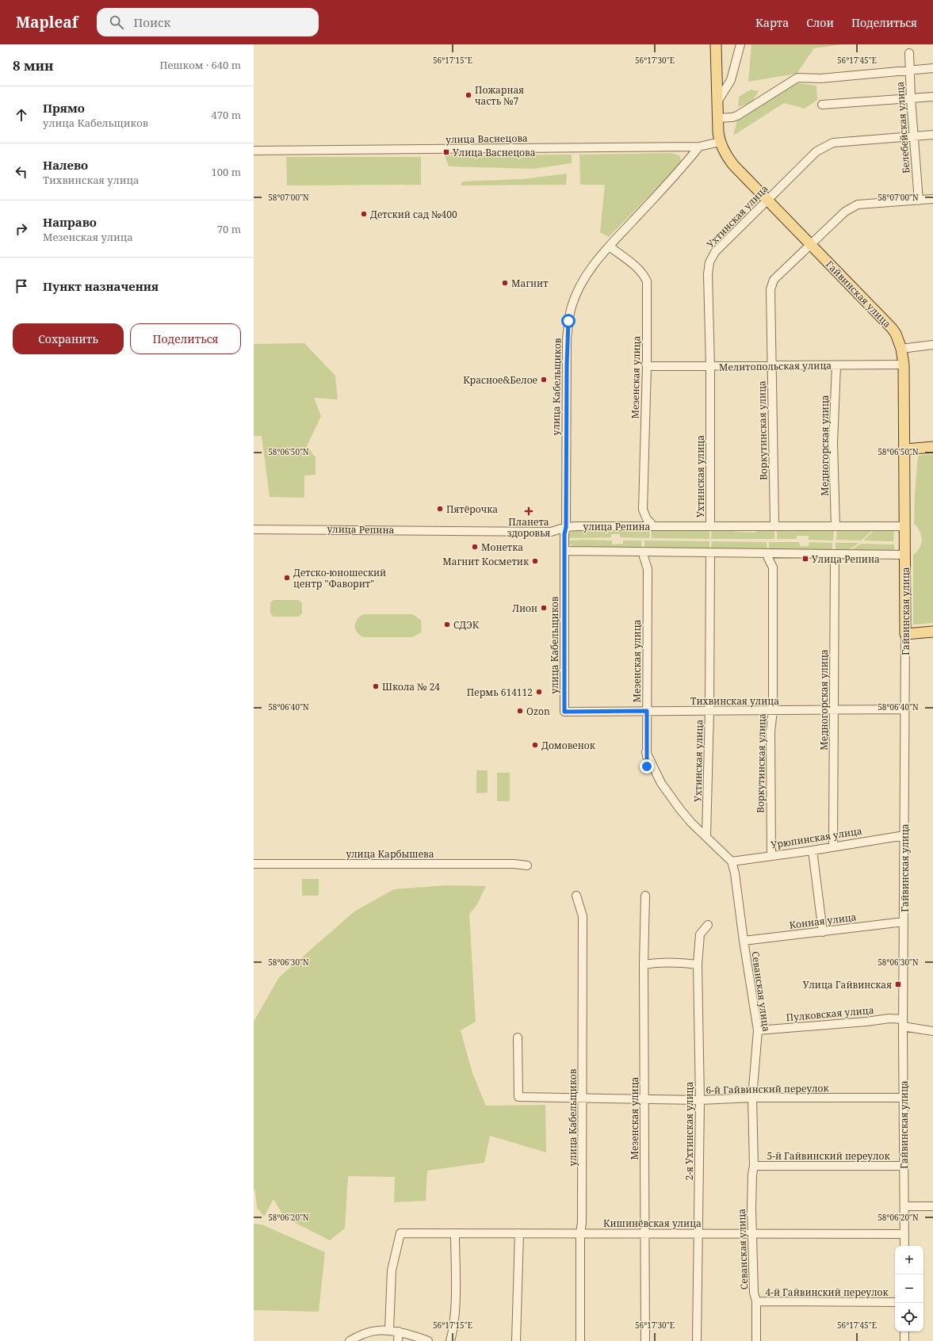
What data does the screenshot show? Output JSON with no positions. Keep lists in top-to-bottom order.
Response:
{
  "streets": {
    "main road": ["Гайвинская улица"],
    "street": [
      "Белебейская улица",
      "улица Васнецова",
      "Ухтинская улица",
      "Мелитопольская улица",
      "Мезенская улица",
      "улица Кабельщиков",
      "Воркутинская улица",
      "Медногорская улица",
      "улица Репина",
      "Тихвинская улица",
      "Урюпинская улица",
      "улица Карбышева",
      "Конная улица",
      "Севанская улица",
      "Пулковская улица",
      "6-й Гайвинский переулок",
      "2-я Ухтинская улица",
      "5-й Гайвинский переулок",
      "Кишинёвская улица",
      "4-й Гайвинский переулок"
    ]
  },
  "crossings": [
    ["Белебейская улица", "Ухтинская улица"],
    ["Белебейская улица", "Воркутинская улица"],
    ["улица Васнецова", "Гайвинская улица"],
    ["улица Васнецова", "улица Кабельщиков"],
    ["Ухтинская улица", "Гайвинская улица"],
    ["Ухтинская улица", "Мелитопольская улица"],
    ["Ухтинская улица", "улица Репина"],
    ["Ухтинская улица", "Тихвинская улица"],
    ["Гайвинская улица", "Мелитопольская улица"],
    ["Гайвинская улица", "Воркутинская улица"],
    ["Гайвинская улица", "улица Репина"],
    ["Гайвинская улица", "Тихвинская улица"],
    ["Гайвинская улица", "Урюпинская улица"],
    ["Гайвинская улица", "Конная улица"],
    ["Гайвинская улица", "Пулковская улица"],
    ["Гайвинская улица", "6-й Гайвинский переулок"],
    ["Гайвинская улица", "5-й Гайвинский переулок"],
    ["Гайвинская улица", "Кишинёвская улица"],
    ["Мелитопольская улица", "Мезенская улица"],
    ["Мелитопольская улица", "Воркутинская улица"],
    ["Мелитопольская улица", "Медногорская улица"],
    ["Мезенская улица", "улица Кабельщиков"],
    ["Мезенская улица", "Тихвинская улица"],
    ["Мезенская улица", "6-й Гайвинский переулок"],
    ["Мезенская улица", "Кишинёвская улица"],
    ["улица Кабельщиков", "улица Репина"],
    ["улица Кабельщиков", "Тихвинская улица"],
    ["улица Кабельщиков", "6-й Гайвинский переулок"],
    ["улица Кабельщиков", "Кишинёвская улица"],
    ["Воркутинская улица", "Тихвинская улица"],
    ["Воркутинская улица", "Урюпинская улица"],
    ["Медногорская улица", "улица Репина"],
    ["Медногорская улица", "Тихвинская улица"],
    ["Медногорская улица", "Урюпинская улица"],
    ["Урюпинская улица", "Севанская улица"],
    ["Конная улица", "Севанская улица"],
    ["Севанская улица", "Пулковская улица"],
    ["Севанская улица", "6-й Гайвинский переулок"],
    ["Севанская улица", "5-й Гайвинский переулок"],
    ["Севанская улица", "Кишинёвская улица"],
    ["Севанская улица", "4-й Гайвинский переулок"],
    ["6-й Гайвинский переулок", "2-я Ухтинская улица"],
    ["2-я Ухтинская улица", "Кишинёвская улица"]
  ],
  "places": {
    "other": [
      "Пожарная часть №7",
      "Детский сад №400",
      "Магнит",
      "Красное&Белое",
      "Пятёрочка",
      "Монетка",
      "Магнит Косметик",
      "Детско-юношеский центр \"Фаворит\"",
      "Лион",
      "СДЭК",
      "Школа № 24",
      "Пермь 614112",
      "Ozon",
      "Домовенок"
    ],
    "transit": ["Улица Васнецова", "Улица Репина", "Улица Гайвинская"],
    "health": ["Планета здоровья"]
  },
  "page": {
    "header": "Mapleaf",
    "search": "Поиск",
    "nav": ["Карта", "Слои", "Поделиться"],
    "heading": ["8 мин", "Пешком · 640 m"],
    "list": [
      ["Прямо", "улица Кабельщиков", "470 m"],
      ["Налево", "Тихвинская улица", "100 m"],
      ["Направо", "Мезенская улица", "70 m"],
      "Пункт назначения"
    ],
    "buttons": ["Сохранить", "Поделиться"],
    "map_buttons": ["+", "−"]
  },
  "coordinates": [
    "56°17'15\"E",
    "56°17'30\"E",
    "56°17'45\"E",
    "58°07'00\"N",
    "58°06'50\"N",
    "58°06'40\"N",
    "58°06'30\"N",
    "58°06'20\"N"
  ]
}
